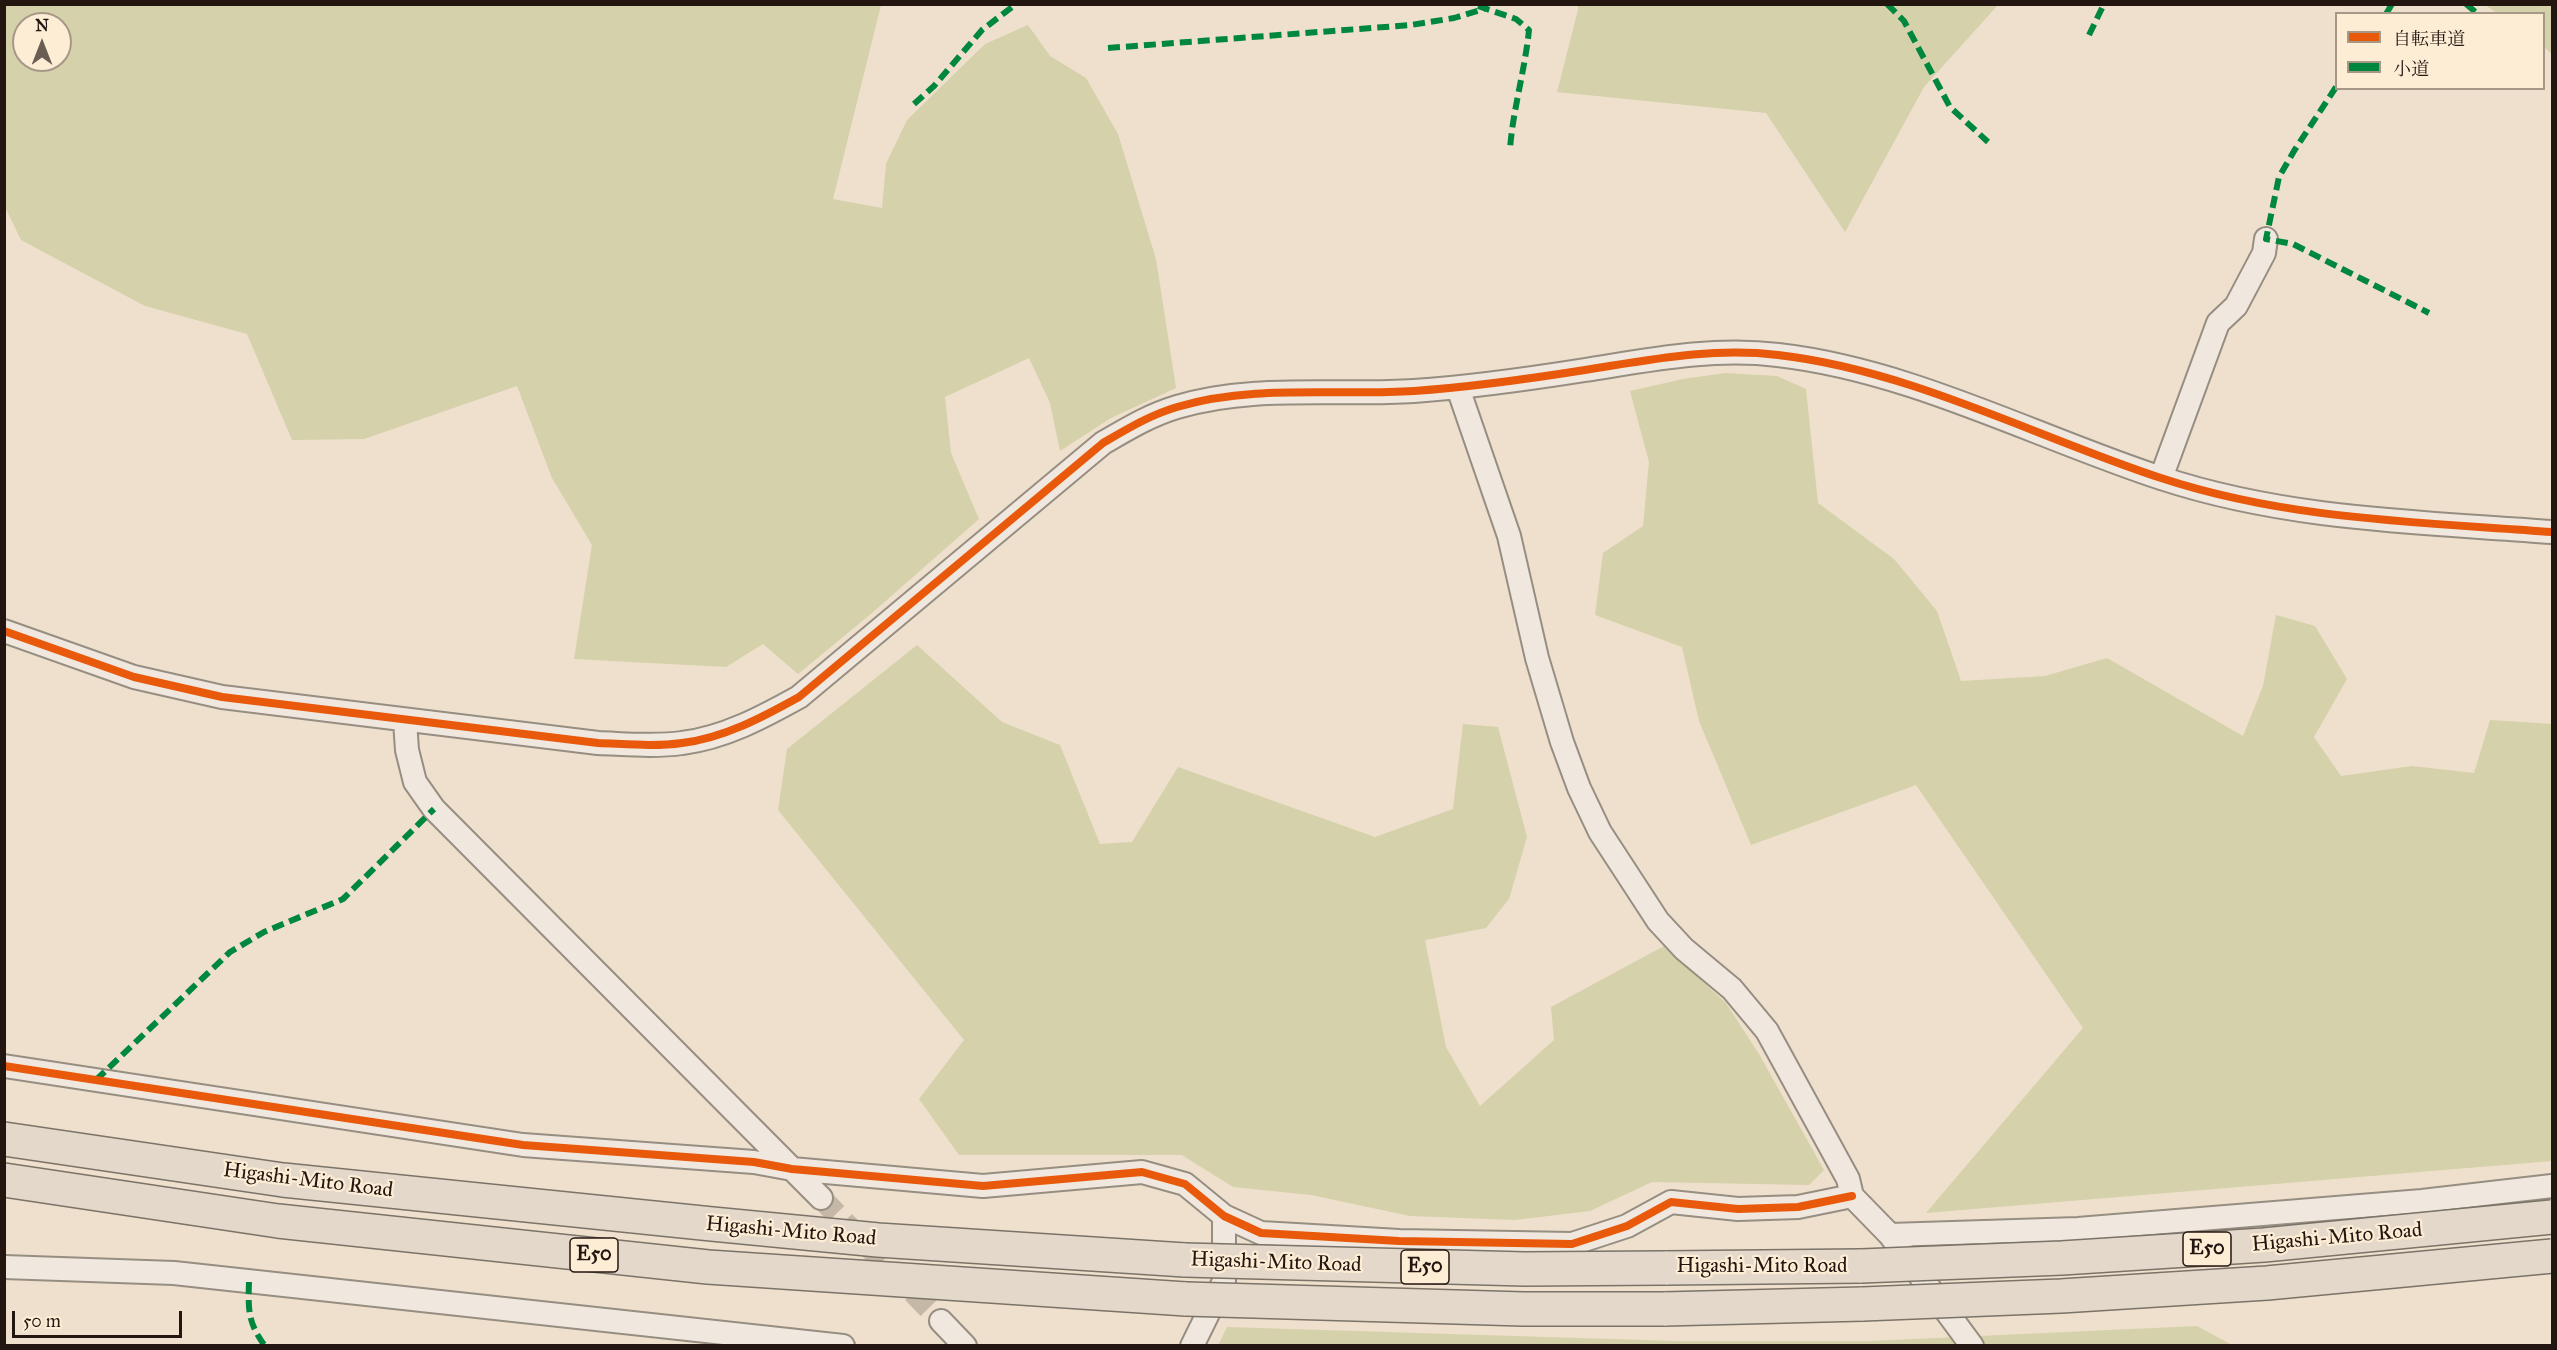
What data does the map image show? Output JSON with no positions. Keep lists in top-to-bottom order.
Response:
{
  "streets": {
    "highway": ["Higashi-Mito Road", "E50"]
  },
  "legend": ["自転車道", "小道"],
  "scale_bar": "50 m",
  "north": "top"
}
